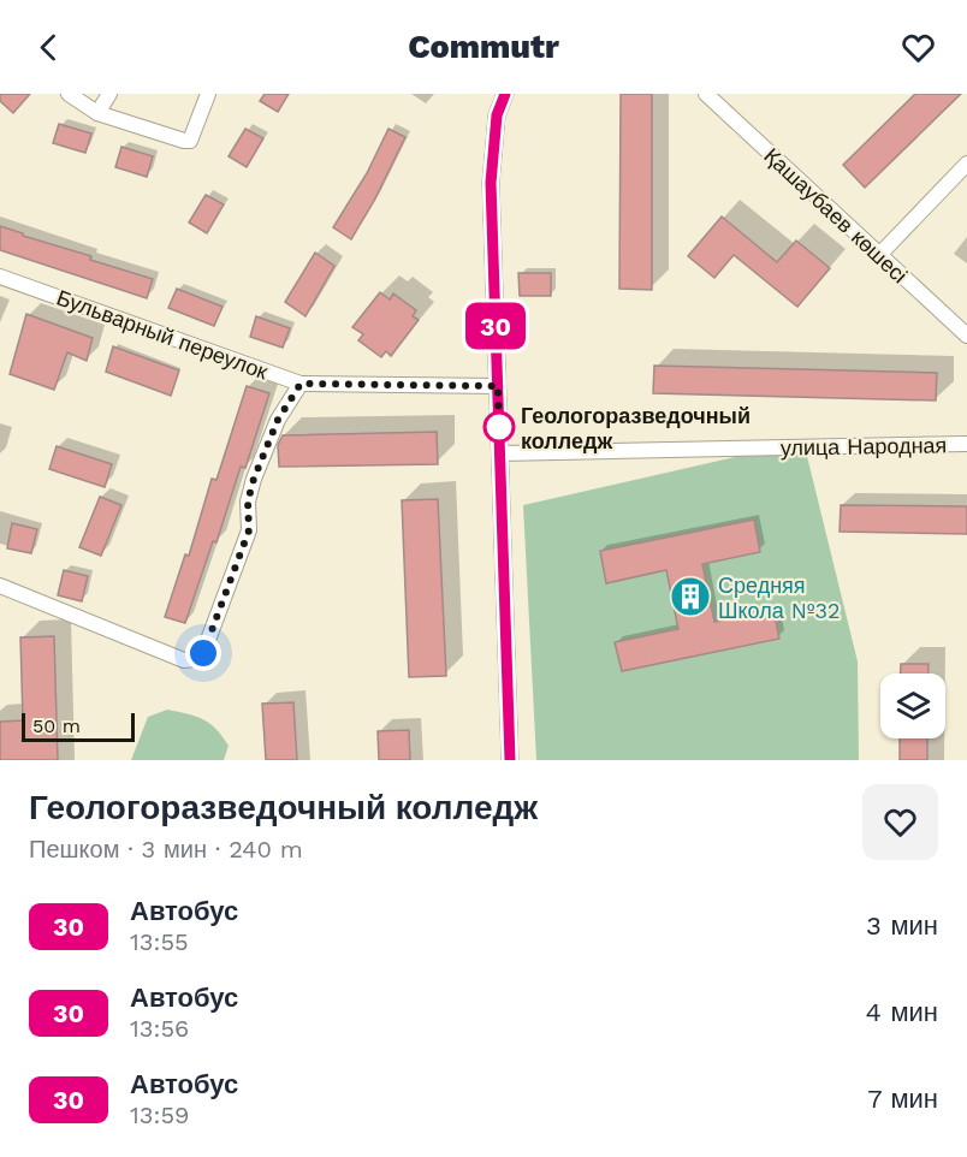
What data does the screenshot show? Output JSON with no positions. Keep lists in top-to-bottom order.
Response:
{
  "streets": {
    "street": ["Қашаубаев көшесі", "Бульварный переулок", "улица Народная"]
  },
  "places": {
    "other": ["Геологоразведочный колледж"],
    "building": ["Средняя Школа №32"]
  },
  "lines": ["bus line 30"],
  "scale_bar": "50 m",
  "page": {
    "header": "Commutr",
    "on_map": "30",
    "scale": "50 m",
    "heading": ["Геологоразведочный колледж", "Пешком · 3 мин · 240 m"],
    "list": [
      {
        "mark": "30",
        "name": "Автобус",
        "note": "13:55",
        "value": "3 мин"
      },
      {
        "mark": "30",
        "name": "Автобус",
        "note": "13:56",
        "value": "4 мин"
      },
      {
        "mark": "30",
        "name": "Автобус",
        "note": "13:59",
        "value": "7 мин"
      }
    ]
  }
}
